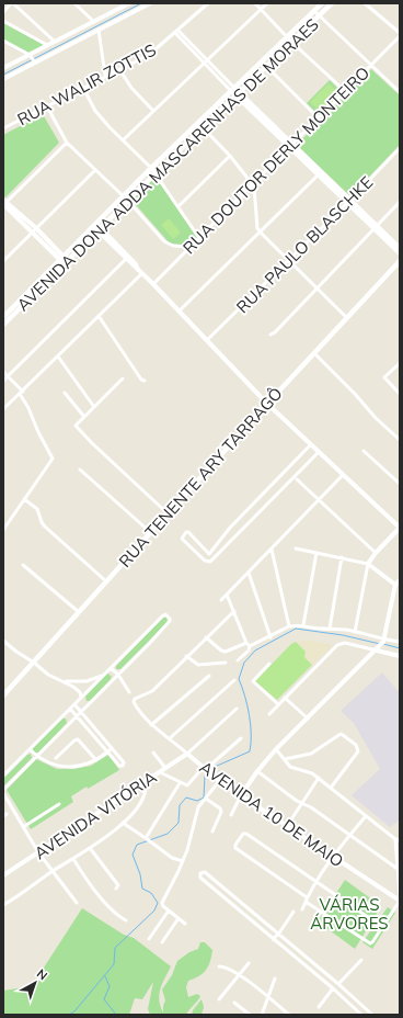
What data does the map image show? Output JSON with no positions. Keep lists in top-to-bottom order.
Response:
{
  "streets": {
    "main road": ["AVENIDA DONA ADDA MASCARENHAS DE MORAES", "RUA TENENTE ARY TARRAGÔ"],
    "street": [
      "RUA WALIR ZOTTIS",
      "RUA DOUTOR DERLY MONTEIRO",
      "RUA PAULO BLASCHKE",
      "AVENIDA 10 DE MAIO",
      "AVENIDA VITÓRIA"
    ]
  },
  "crossings": [
    ["AVENIDA 10 DE MAIO", "AVENIDA VITÓRIA"]
  ],
  "parks": ["VÁRIAS ÁRVORES"],
  "north": "top right"
}
